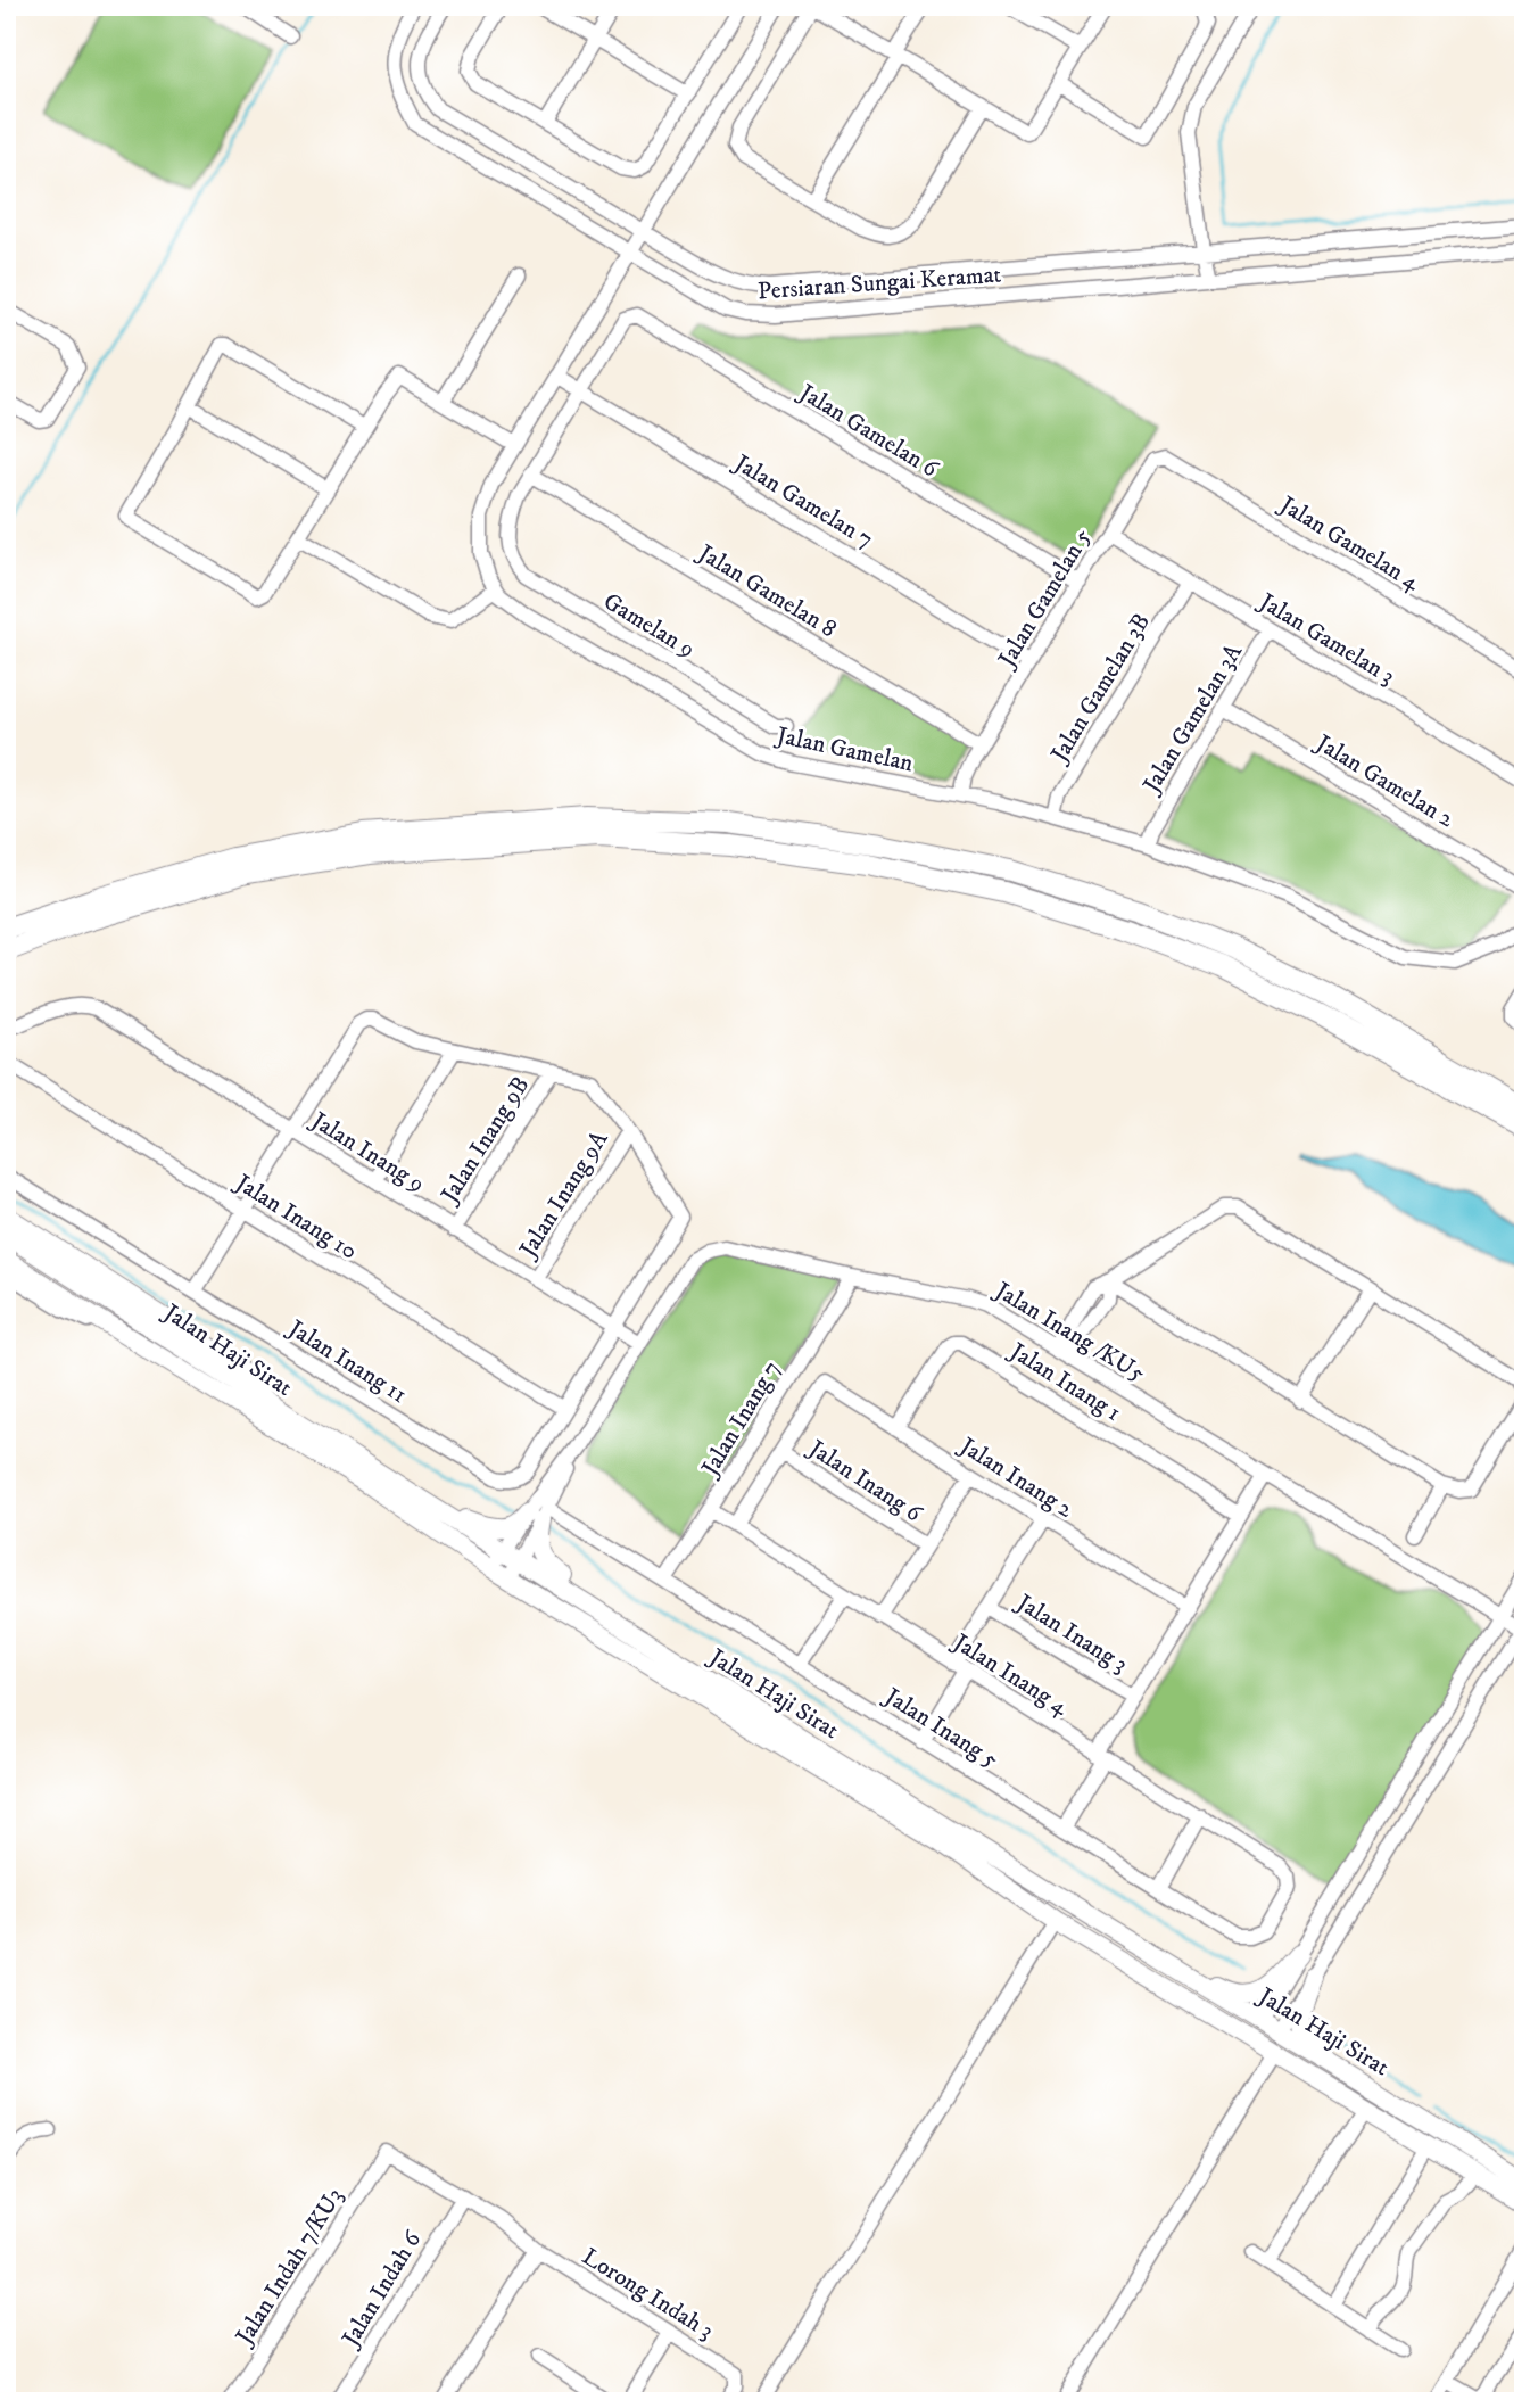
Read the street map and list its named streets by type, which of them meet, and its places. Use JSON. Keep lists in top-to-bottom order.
{
  "streets": {
    "main road": ["Jalan Haji Sirat"],
    "street": [
      "Persiaran Sungai Keramat",
      "Jalan Gamelan 6",
      "Jalan Gamelan 7",
      "Jalan Gamelan 4",
      "Jalan Gamelan 8",
      "Jalan Gamelan 5",
      "Gamelan 9",
      "Jalan Gamelan 3",
      "Jalan Gamelan 3B",
      "Jalan Gamelan 3A",
      "Jalan Gamelan",
      "Jalan Gamelan 2",
      "Jalan Inang 9B",
      "Jalan Inang 9",
      "Jalan Inang 9A",
      "Jalan Inang 10",
      "Jalan Inang /KU5",
      "Jalan Inang 11",
      "Jalan Inang 1",
      "Jalan Inang 7",
      "Jalan Inang 2",
      "Jalan Inang 6",
      "Jalan Inang 3",
      "Jalan Inang 4",
      "Jalan Inang 5",
      "Jalan Indah 7/KU3",
      "Jalan Indah 6",
      "Lorong Indah 3"
    ]
  },
  "crossings": [
    ["Persiaran Sungai Keramat", "Jalan Gamelan"],
    ["Jalan Gamelan 6", "Jalan Gamelan 7"],
    ["Jalan Gamelan 6", "Jalan Gamelan 5"],
    ["Jalan Gamelan 7", "Jalan Gamelan 5"],
    ["Jalan Gamelan 7", "Jalan Gamelan"],
    ["Jalan Gamelan 4", "Jalan Gamelan 5"],
    ["Jalan Gamelan 8", "Jalan Gamelan 5"],
    ["Jalan Gamelan 8", "Gamelan 9"],
    ["Jalan Gamelan 5", "Jalan Gamelan 3"],
    ["Jalan Gamelan 5", "Jalan Gamelan"],
    ["Jalan Gamelan 3", "Jalan Gamelan 3B"],
    ["Jalan Gamelan 3", "Jalan Gamelan 3A"],
    ["Jalan Gamelan 3B", "Jalan Gamelan"],
    ["Jalan Gamelan 3A", "Jalan Gamelan"],
    ["Jalan Gamelan 3A", "Jalan Gamelan 2"],
    ["Jalan Inang 9B", "Jalan Inang 9"],
    ["Jalan Inang 9", "Jalan Inang 9A"],
    ["Jalan Inang 9", "Jalan Inang /KU5"],
    ["Jalan Inang 9", "Jalan Inang 11"],
    ["Jalan Inang 9A", "Jalan Inang 11"],
    ["Jalan Inang 10", "Jalan Inang 11"],
    ["Jalan Inang /KU5", "Jalan Haji Sirat"],
    ["Jalan Inang /KU5", "Jalan Inang 7"],
    ["Jalan Inang /KU5", "Jalan Inang 5"],
    ["Jalan Inang 1", "Jalan Inang 2"],
    ["Jalan Inang 7", "Jalan Inang 4"],
    ["Jalan Inang 7", "Jalan Inang 5"],
    ["Jalan Inang 2", "Jalan Inang 6"],
    ["Jalan Inang 4", "Jalan Inang 5"],
    ["Jalan Indah 7/KU3", "Lorong Indah 3"],
    ["Jalan Indah 6", "Lorong Indah 3"]
  ]
}
